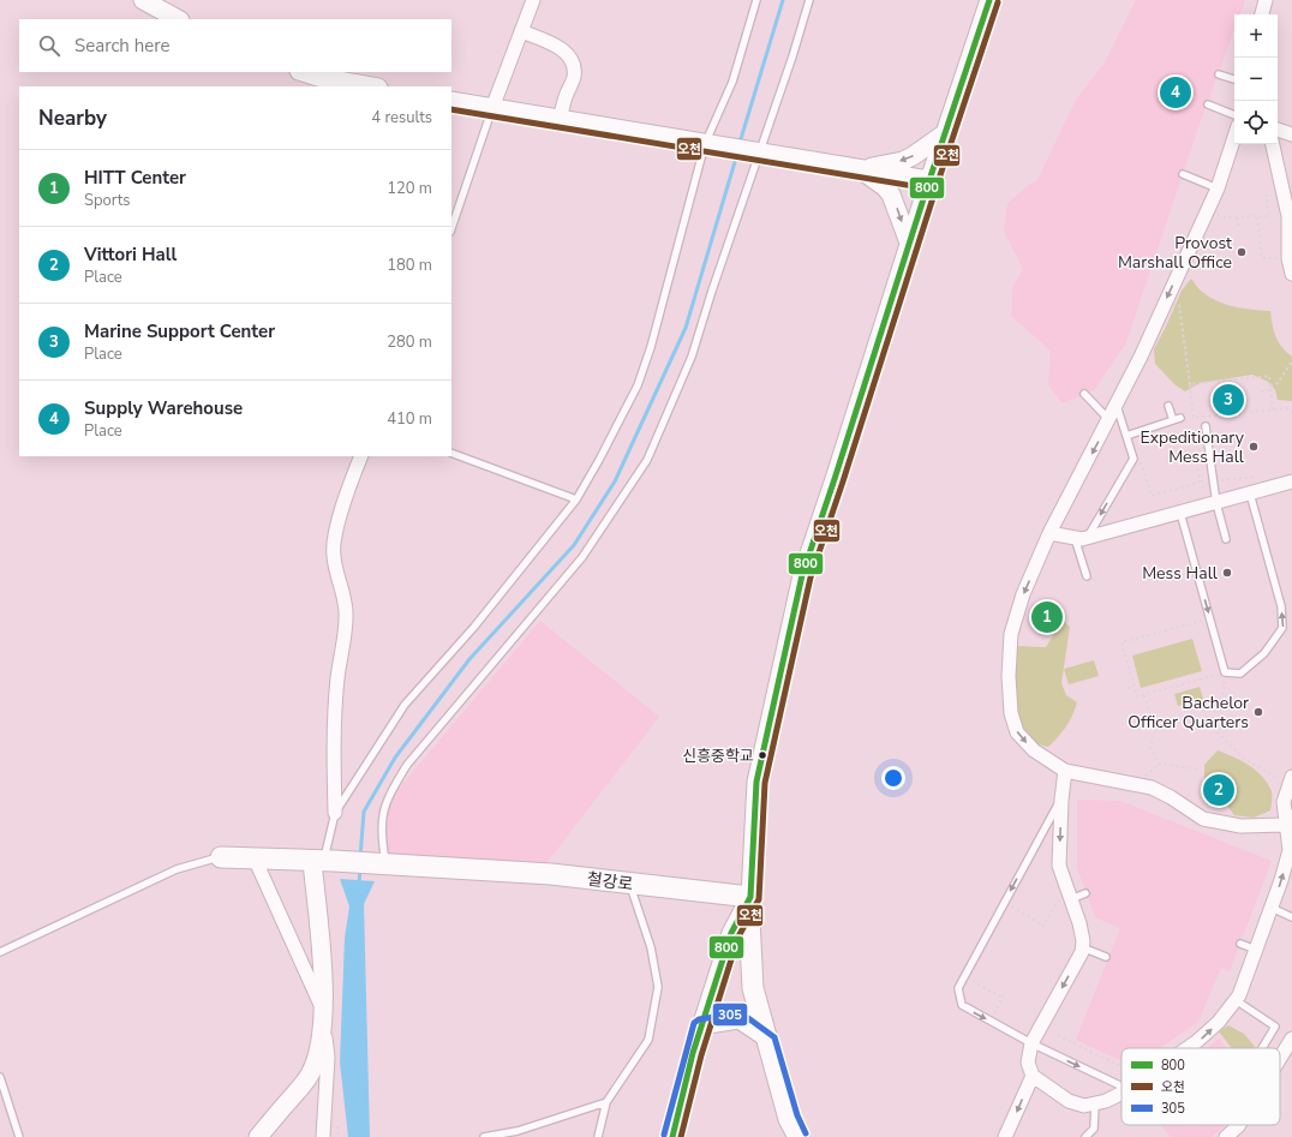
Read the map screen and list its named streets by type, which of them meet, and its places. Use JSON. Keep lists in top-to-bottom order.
{
  "streets": {
    "main road": ["철강로"]
  },
  "places": [
    "Provost Marshall Office",
    "Expeditionary Mess Hall",
    "Mess Hall",
    "Bachelor Officer Quarters",
    "신흥중학교"
  ],
  "lines": ["transit line 800", "transit line 오천", "transit line 305"],
  "legend": ["800", "오천", "305"],
  "page": {
    "map_buttons": ["+", "−"],
    "search": "Search here",
    "pins": [
      "4",
      "3",
      "1",
      "2"
    ],
    "heading": ["Nearby", "4 results"],
    "list": [
      {
        "mark": "1",
        "name": "HITT Center",
        "note": "Sports",
        "value": "120 m"
      },
      {
        "mark": "2",
        "name": "Vittori Hall",
        "note": "Place",
        "value": "180 m"
      },
      {
        "mark": "3",
        "name": "Marine Support Center",
        "note": "Place",
        "value": "280 m"
      },
      {
        "mark": "4",
        "name": "Supply Warehouse",
        "note": "Place",
        "value": "410 m"
      }
    ]
  }
}
